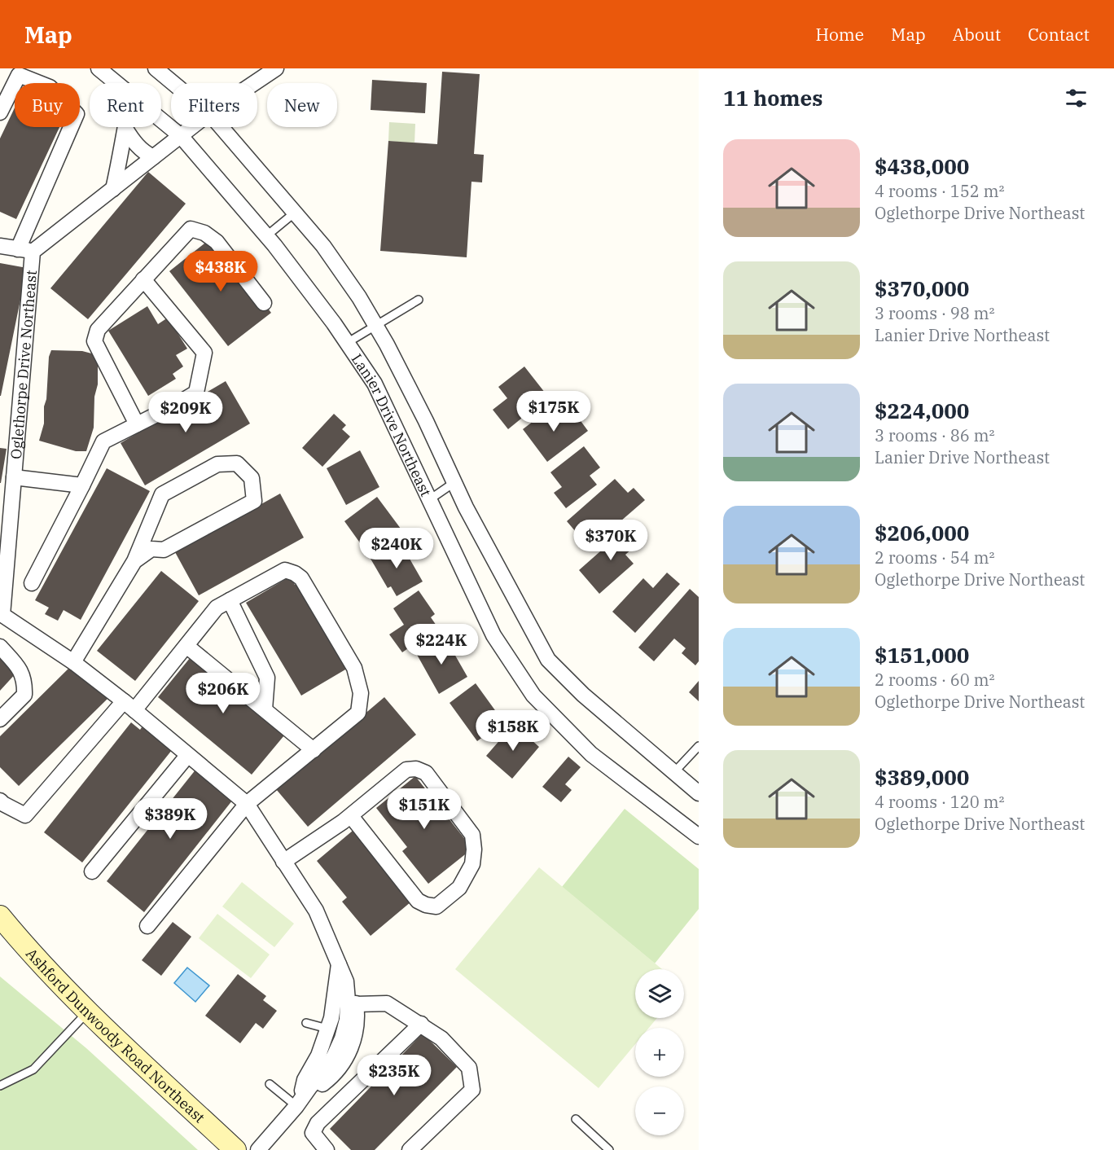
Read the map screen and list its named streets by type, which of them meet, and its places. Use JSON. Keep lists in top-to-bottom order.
{
  "streets": {
    "main road": ["Ashford Dunwoody Road Northeast"],
    "street": ["Oglethorpe Drive Northeast", "Lanier Drive Northeast"]
  },
  "crossings": [
    ["Oglethorpe Drive Northeast", "Lanier Drive Northeast"]
  ],
  "page": {
    "header": "Map",
    "nav": [
      "Home",
      "Map",
      "About",
      "Contact"
    ],
    "heading": "11 homes",
    "chip": [
      "Buy",
      "Rent",
      "Filters",
      "New"
    ],
    "list": [
      {
        "name": "$438,000",
        "note": "4 rooms · 152 m² · Oglethorpe Drive Northeast"
      },
      {
        "name": "$370,000",
        "note": "3 rooms · 98 m² · Lanier Drive Northeast"
      },
      {
        "name": "$224,000",
        "note": "3 rooms · 86 m² · Lanier Drive Northeast"
      },
      {
        "name": "$206,000",
        "note": "2 rooms · 54 m² · Oglethorpe Drive Northeast"
      },
      {
        "name": "$151,000",
        "note": "2 rooms · 60 m² · Oglethorpe Drive Northeast"
      },
      {
        "name": "$389,000",
        "note": "4 rooms · 120 m² · Oglethorpe Drive Northeast"
      }
    ],
    "price": [
      "$438K",
      "$175K",
      "$209K",
      "$370K",
      "$240K",
      "$224K",
      "$206K",
      "$158K",
      "$151K",
      "$389K",
      "$235K"
    ],
    "map_buttons": ["+", "−"]
  }
}
